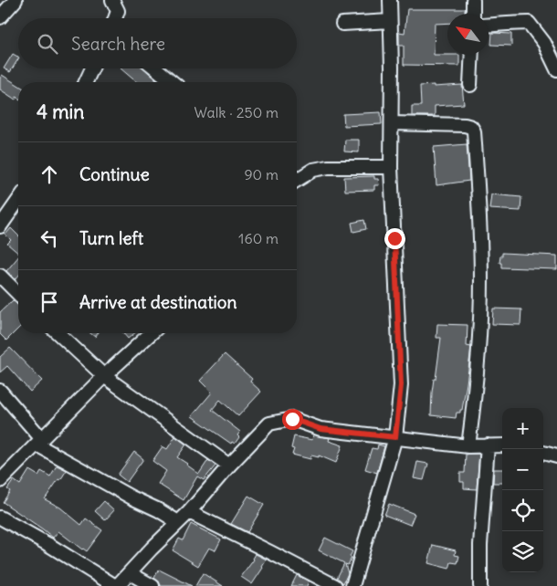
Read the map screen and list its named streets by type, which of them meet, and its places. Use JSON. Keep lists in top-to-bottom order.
{
  "north": "top left",
  "page": {
    "search": "Search here",
    "heading": ["4 min", "Walk · 250 m"],
    "list": [
      ["Continue", "90 m"],
      ["Turn left", "160 m"],
      "Arrive at destination"
    ],
    "map_buttons": ["+", "−"]
  }
}
